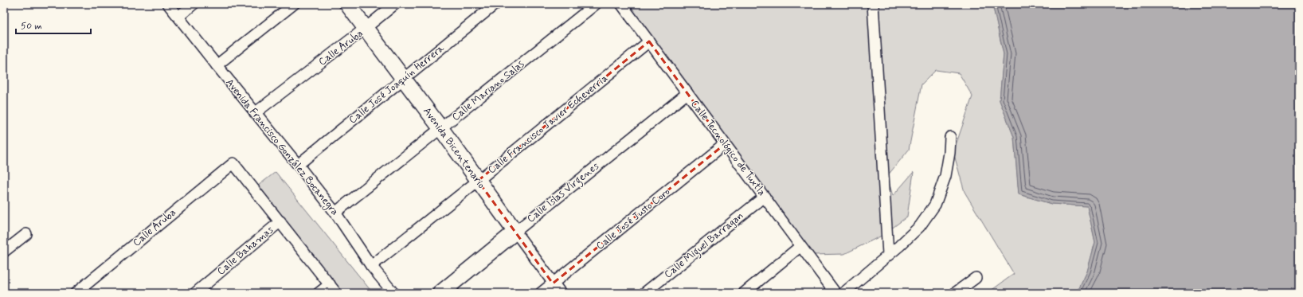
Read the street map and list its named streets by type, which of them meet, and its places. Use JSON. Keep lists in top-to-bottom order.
{
  "streets": {
    "street": [
      "Calle Aruba",
      "Calle José Joaquín Herrera",
      "Calle Mariano Salas",
      "Calle Francisco Javier Echeverria",
      "Avenida Francisco González Bocanegra",
      "Avenida Bicentenario",
      "Calle Tecnológico de Tuxtla",
      "Calle Islas Vírgenes",
      "Calle José Justo Coro",
      "Calle Miguel Barragan",
      "Calle Bahamas"
    ]
  },
  "crossings": [
    ["Calle Aruba", "Avenida Francisco González Bocanegra"],
    ["Calle Aruba", "Avenida Bicentenario"],
    ["Calle Aruba", "Calle Bahamas"],
    ["Calle José Joaquín Herrera", "Avenida Francisco González Bocanegra"],
    ["Calle José Joaquín Herrera", "Avenida Bicentenario"],
    ["Calle Mariano Salas", "Avenida Francisco González Bocanegra"],
    ["Calle Mariano Salas", "Avenida Bicentenario"],
    ["Calle Francisco Javier Echeverria", "Avenida Francisco González Bocanegra"],
    ["Calle Francisco Javier Echeverria", "Avenida Bicentenario"],
    ["Calle Francisco Javier Echeverria", "Calle Tecnológico de Tuxtla"],
    ["Avenida Bicentenario", "Calle Islas Vírgenes"],
    ["Avenida Bicentenario", "Calle José Justo Coro"],
    ["Calle Tecnológico de Tuxtla", "Calle Islas Vírgenes"],
    ["Calle Tecnológico de Tuxtla", "Calle José Justo Coro"],
    ["Calle Tecnológico de Tuxtla", "Calle Miguel Barragan"]
  ],
  "scale_bar": "50 m"
}
